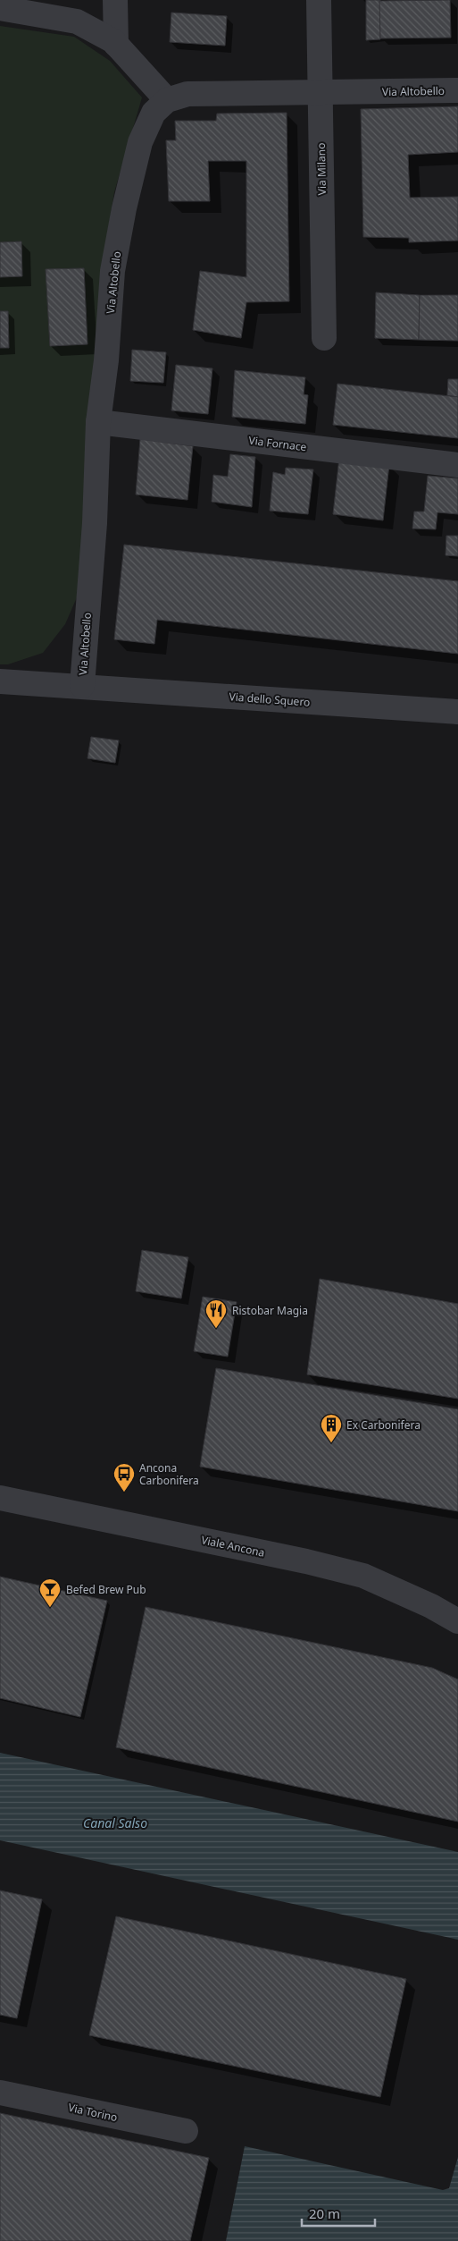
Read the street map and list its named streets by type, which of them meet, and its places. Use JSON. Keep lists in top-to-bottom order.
{
  "streets": {
    "street": [
      "Via Altobello",
      "Via Milano",
      "Via Fornace",
      "Via dello Squero",
      "Viale Ancona",
      "Via Torino"
    ]
  },
  "crossings": [
    ["Via Altobello", "Via Milano"],
    ["Via Altobello", "Via Fornace"],
    ["Via Altobello", "Via dello Squero"]
  ],
  "water": ["Canal Salso"],
  "places": {
    "restaurant": ["Ristobar Magia"],
    "building": ["Ex Carbonifera"],
    "bus stop": ["Ancona Carbonifera"],
    "bar": ["Befed Brew Pub"]
  },
  "scale_bar": "20 m"
}
